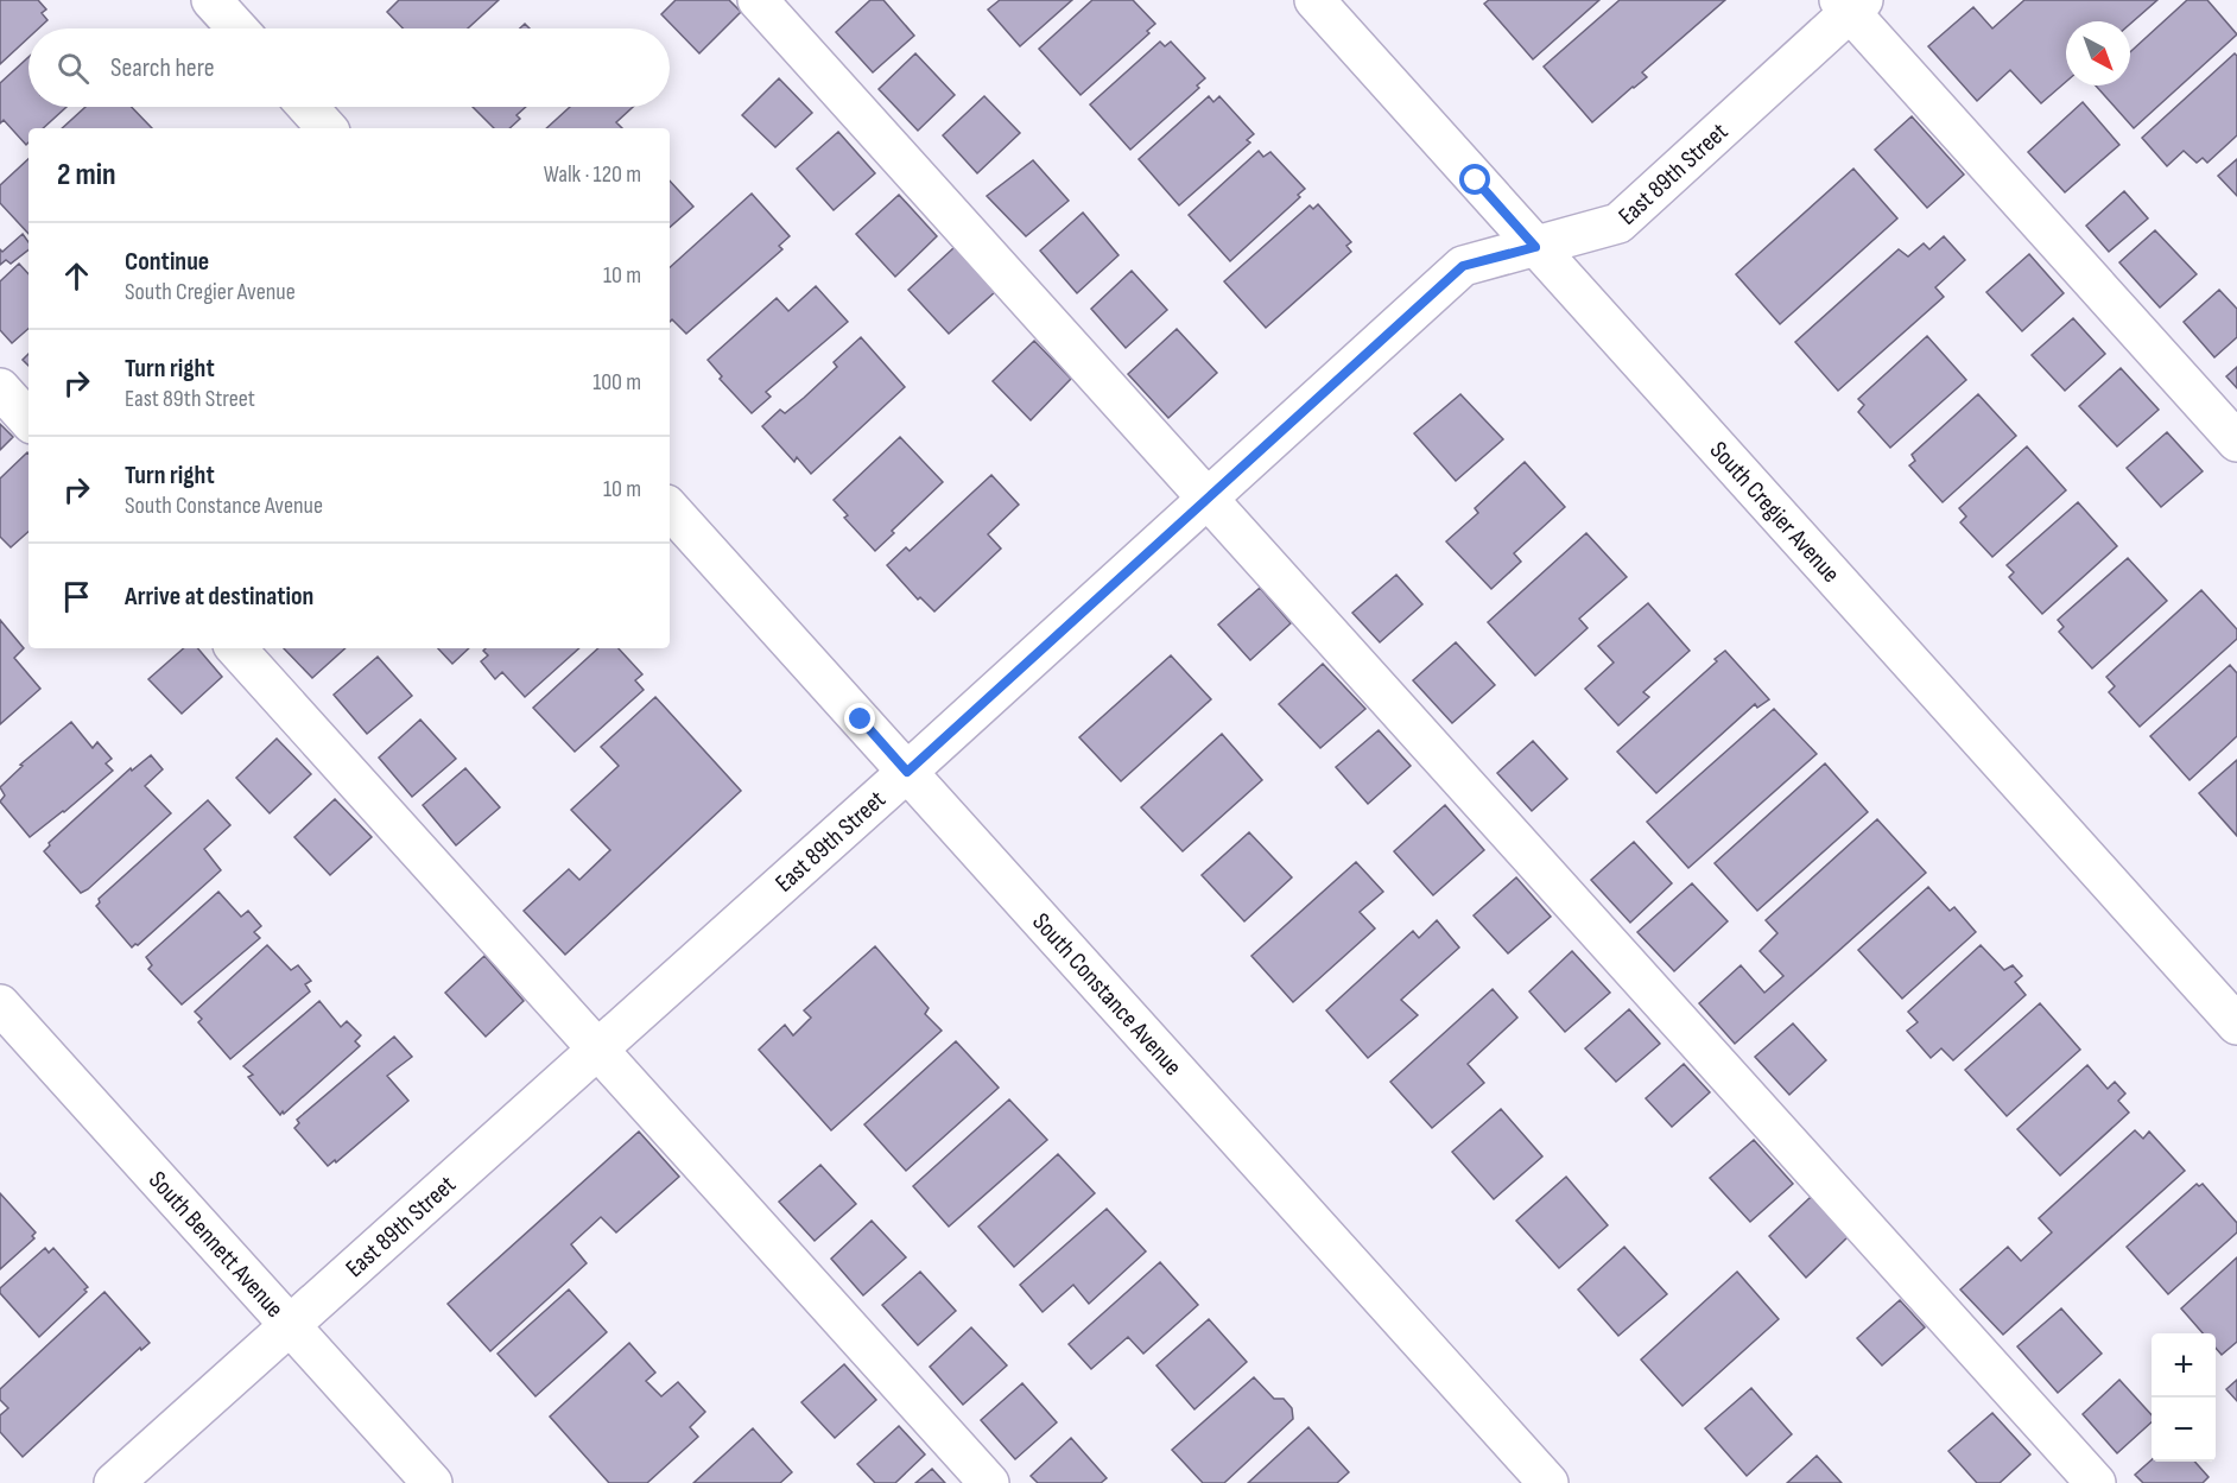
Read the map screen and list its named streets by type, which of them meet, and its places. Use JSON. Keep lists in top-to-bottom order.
{
  "streets": {
    "street": [
      "East 89th Street",
      "South Cregier Avenue",
      "South Constance Avenue",
      "South Bennett Avenue"
    ]
  },
  "crossings": [
    ["East 89th Street", "South Cregier Avenue"],
    ["East 89th Street", "South Constance Avenue"],
    ["East 89th Street", "South Bennett Avenue"]
  ],
  "north": "bottom right",
  "page": {
    "search": "Search here",
    "heading": ["2 min", "Walk · 120 m"],
    "list": [
      ["Continue", "South Cregier Avenue", "10 m"],
      ["Turn right", "East 89th Street", "100 m"],
      ["Turn right", "South Constance Avenue", "10 m"],
      "Arrive at destination"
    ],
    "map_buttons": ["+", "−"]
  }
}
